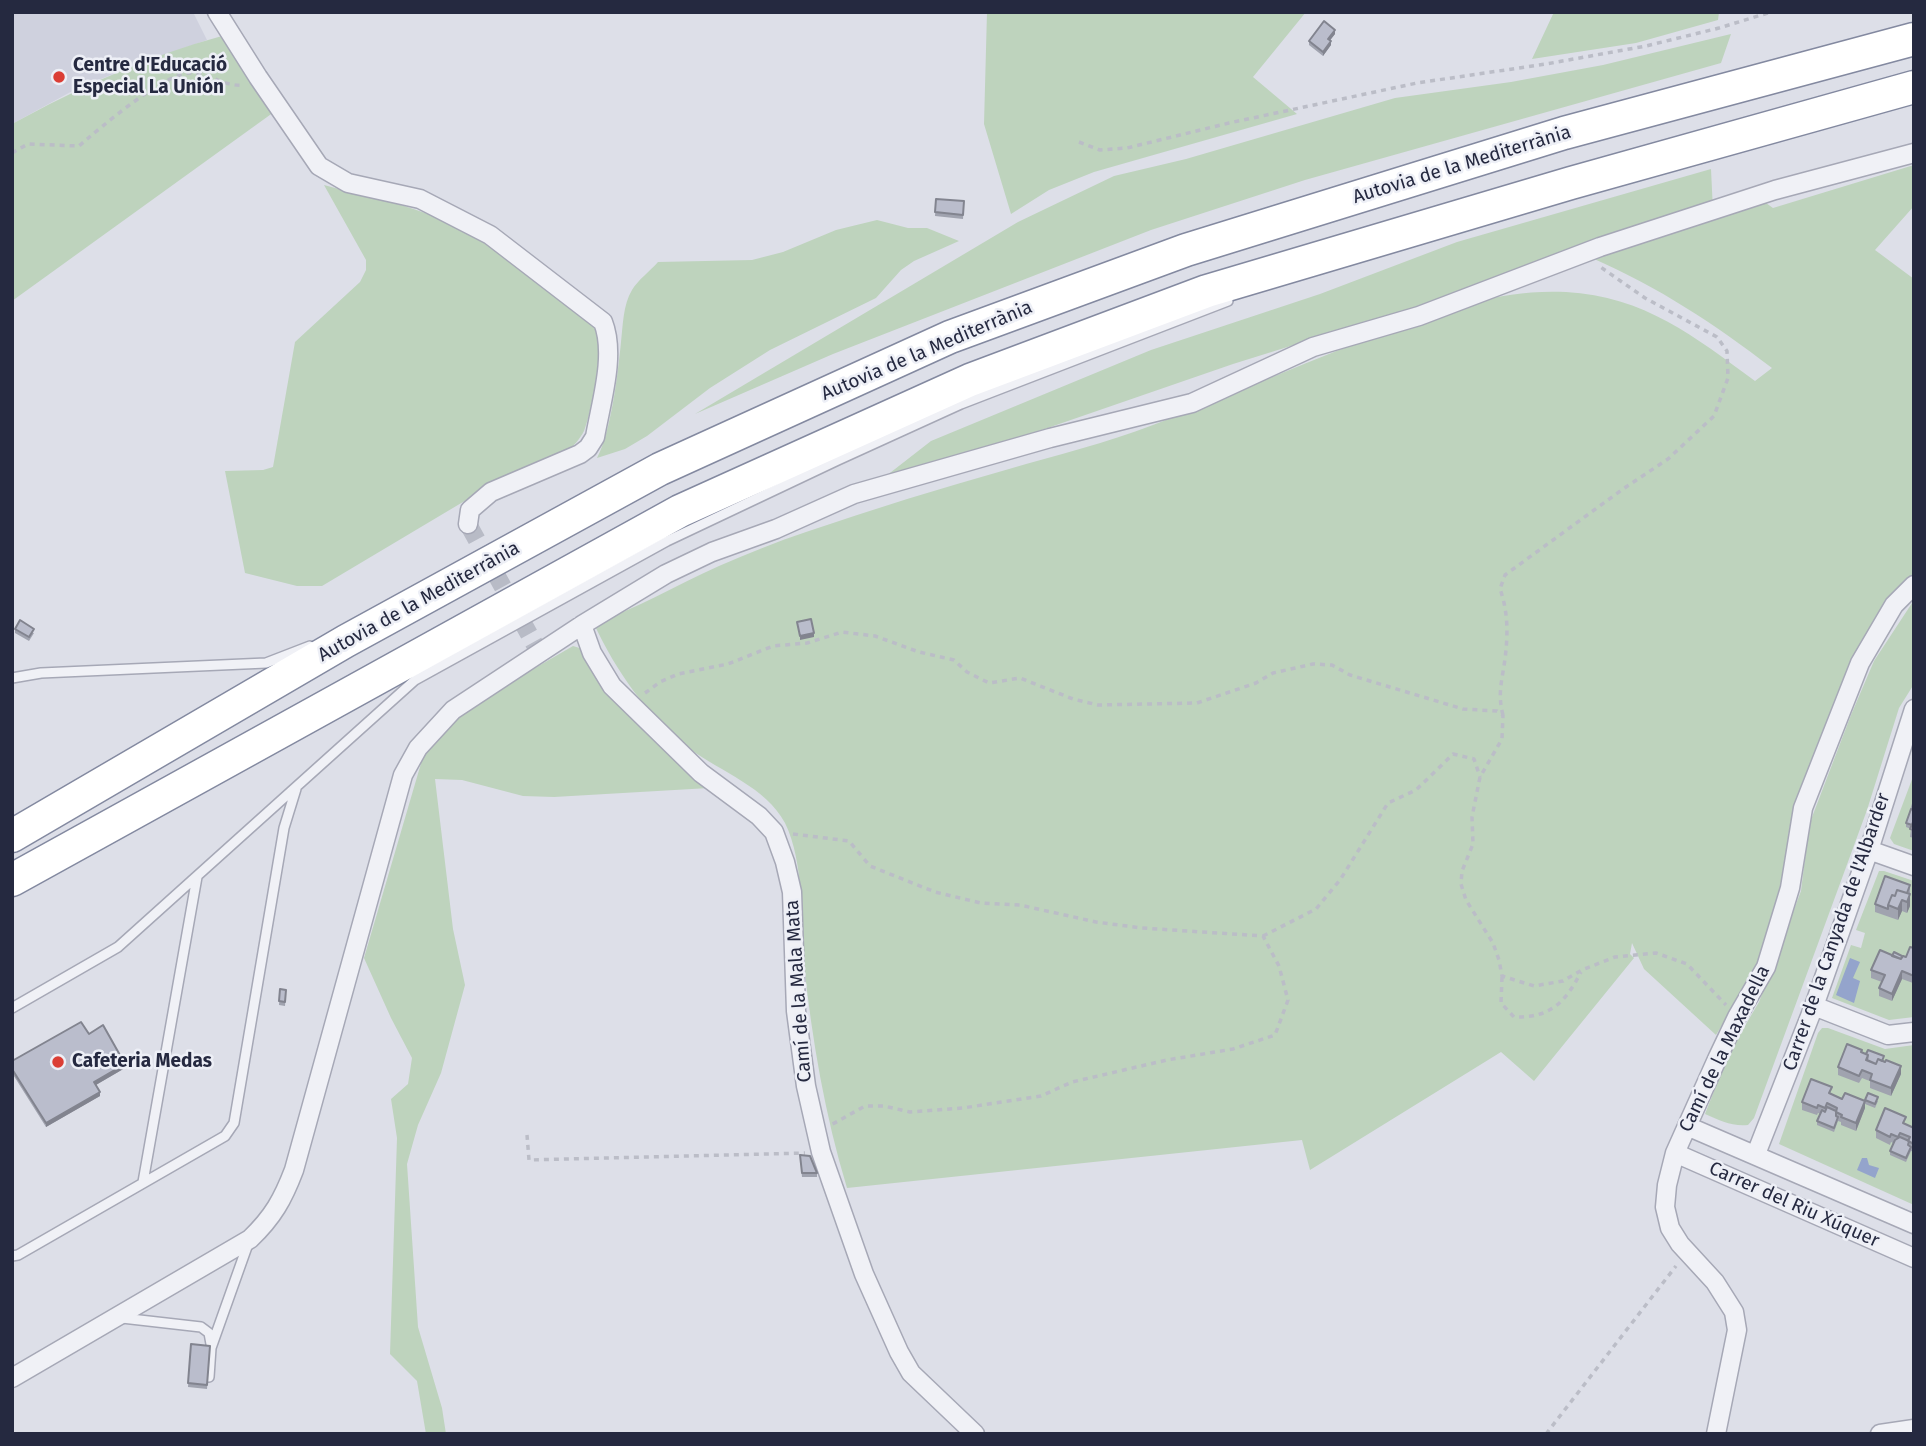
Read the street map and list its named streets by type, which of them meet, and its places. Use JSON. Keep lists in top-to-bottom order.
{
  "streets": {
    "highway": ["Autovia de la Mediterrània"],
    "street": [
      "Carrer de la Canyada de l'Albarder",
      "Camí de la Mala Mata",
      "Camí de la Maxadella",
      "Carrer del Riu Xúquer"
    ]
  },
  "crossings": [
    ["Carrer de la Canyada de l'Albarder", "Carrer del Riu Xúquer"],
    ["Camí de la Maxadella", "Carrer del Riu Xúquer"]
  ],
  "places": ["Centre d'Educació Especial La Unión", "Cafeteria Medas"]
}
